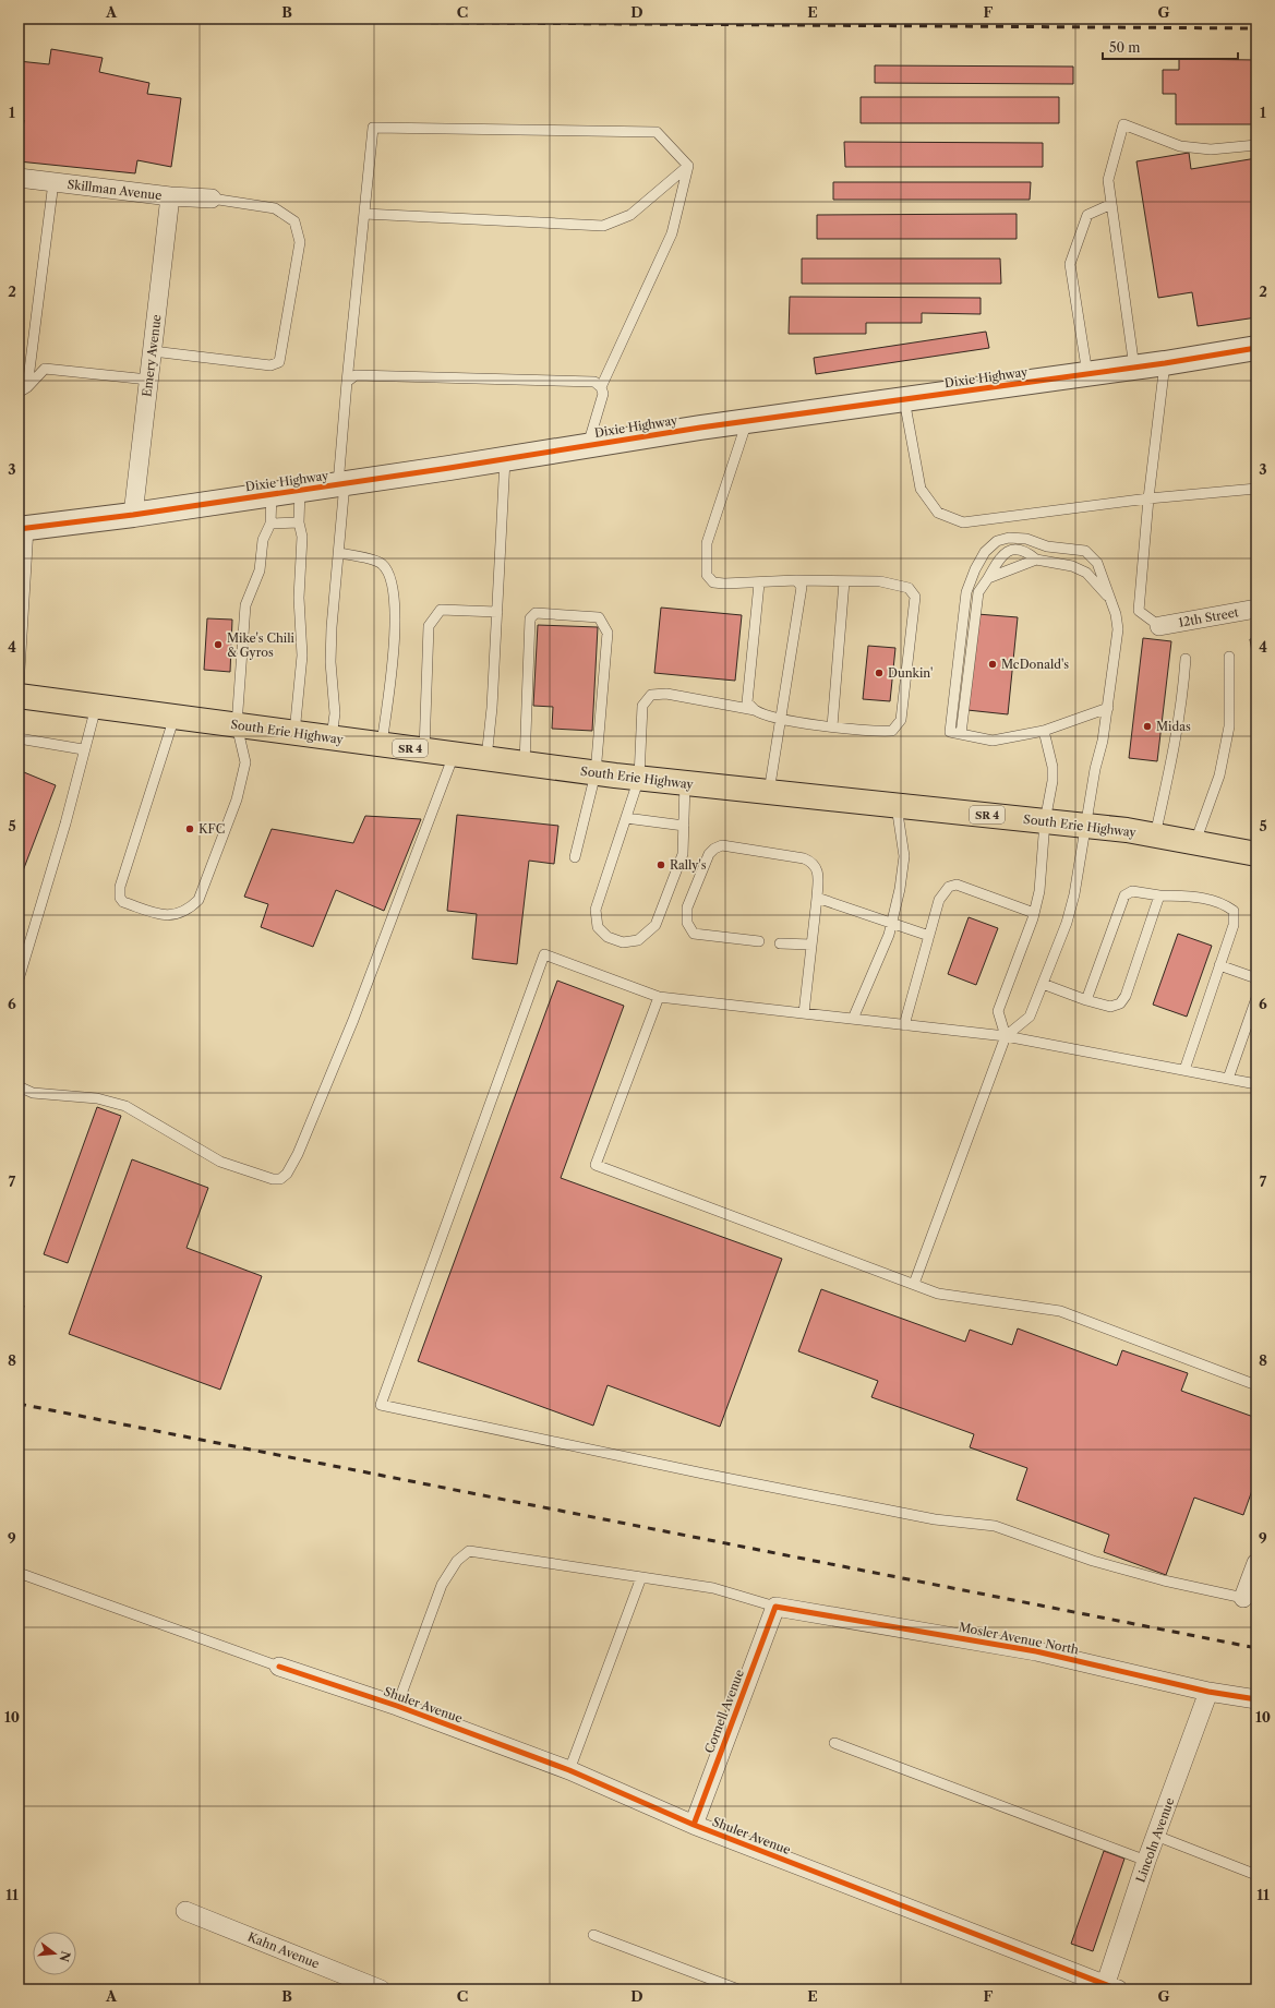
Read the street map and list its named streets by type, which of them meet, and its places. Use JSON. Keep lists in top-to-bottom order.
{
  "streets": {
    "main road": ["South Erie Highway", "SR 4"],
    "street": [
      "Skillman Avenue",
      "Emery Avenue",
      "Dixie Highway",
      "12th Street",
      "Mosler Avenue North",
      "Shuler Avenue",
      "Cornell Avenue",
      "Lincoln Avenue",
      "Kahn Avenue"
    ]
  },
  "crossings": [
    ["Skillman Avenue", "Emery Avenue"],
    ["Emery Avenue", "Dixie Highway"],
    ["Mosler Avenue North", "Cornell Avenue"],
    ["Mosler Avenue North", "Lincoln Avenue"],
    ["Shuler Avenue", "Cornell Avenue"],
    ["Shuler Avenue", "Lincoln Avenue"]
  ],
  "places": [
    "Mike's Chili & Gyros",
    "McDonald's",
    "Dunkin'",
    "Midas",
    "KFC",
    "Rally's"
  ],
  "scale_bar": "50 m",
  "north": "right",
  "grid": {
    "columns": [
      "A",
      "B",
      "C",
      "D",
      "E",
      "F",
      "G"
    ],
    "rows": [
      "1",
      "2",
      "3",
      "4",
      "5",
      "6",
      "7",
      "8",
      "9",
      "10",
      "11"
    ]
  }
}
